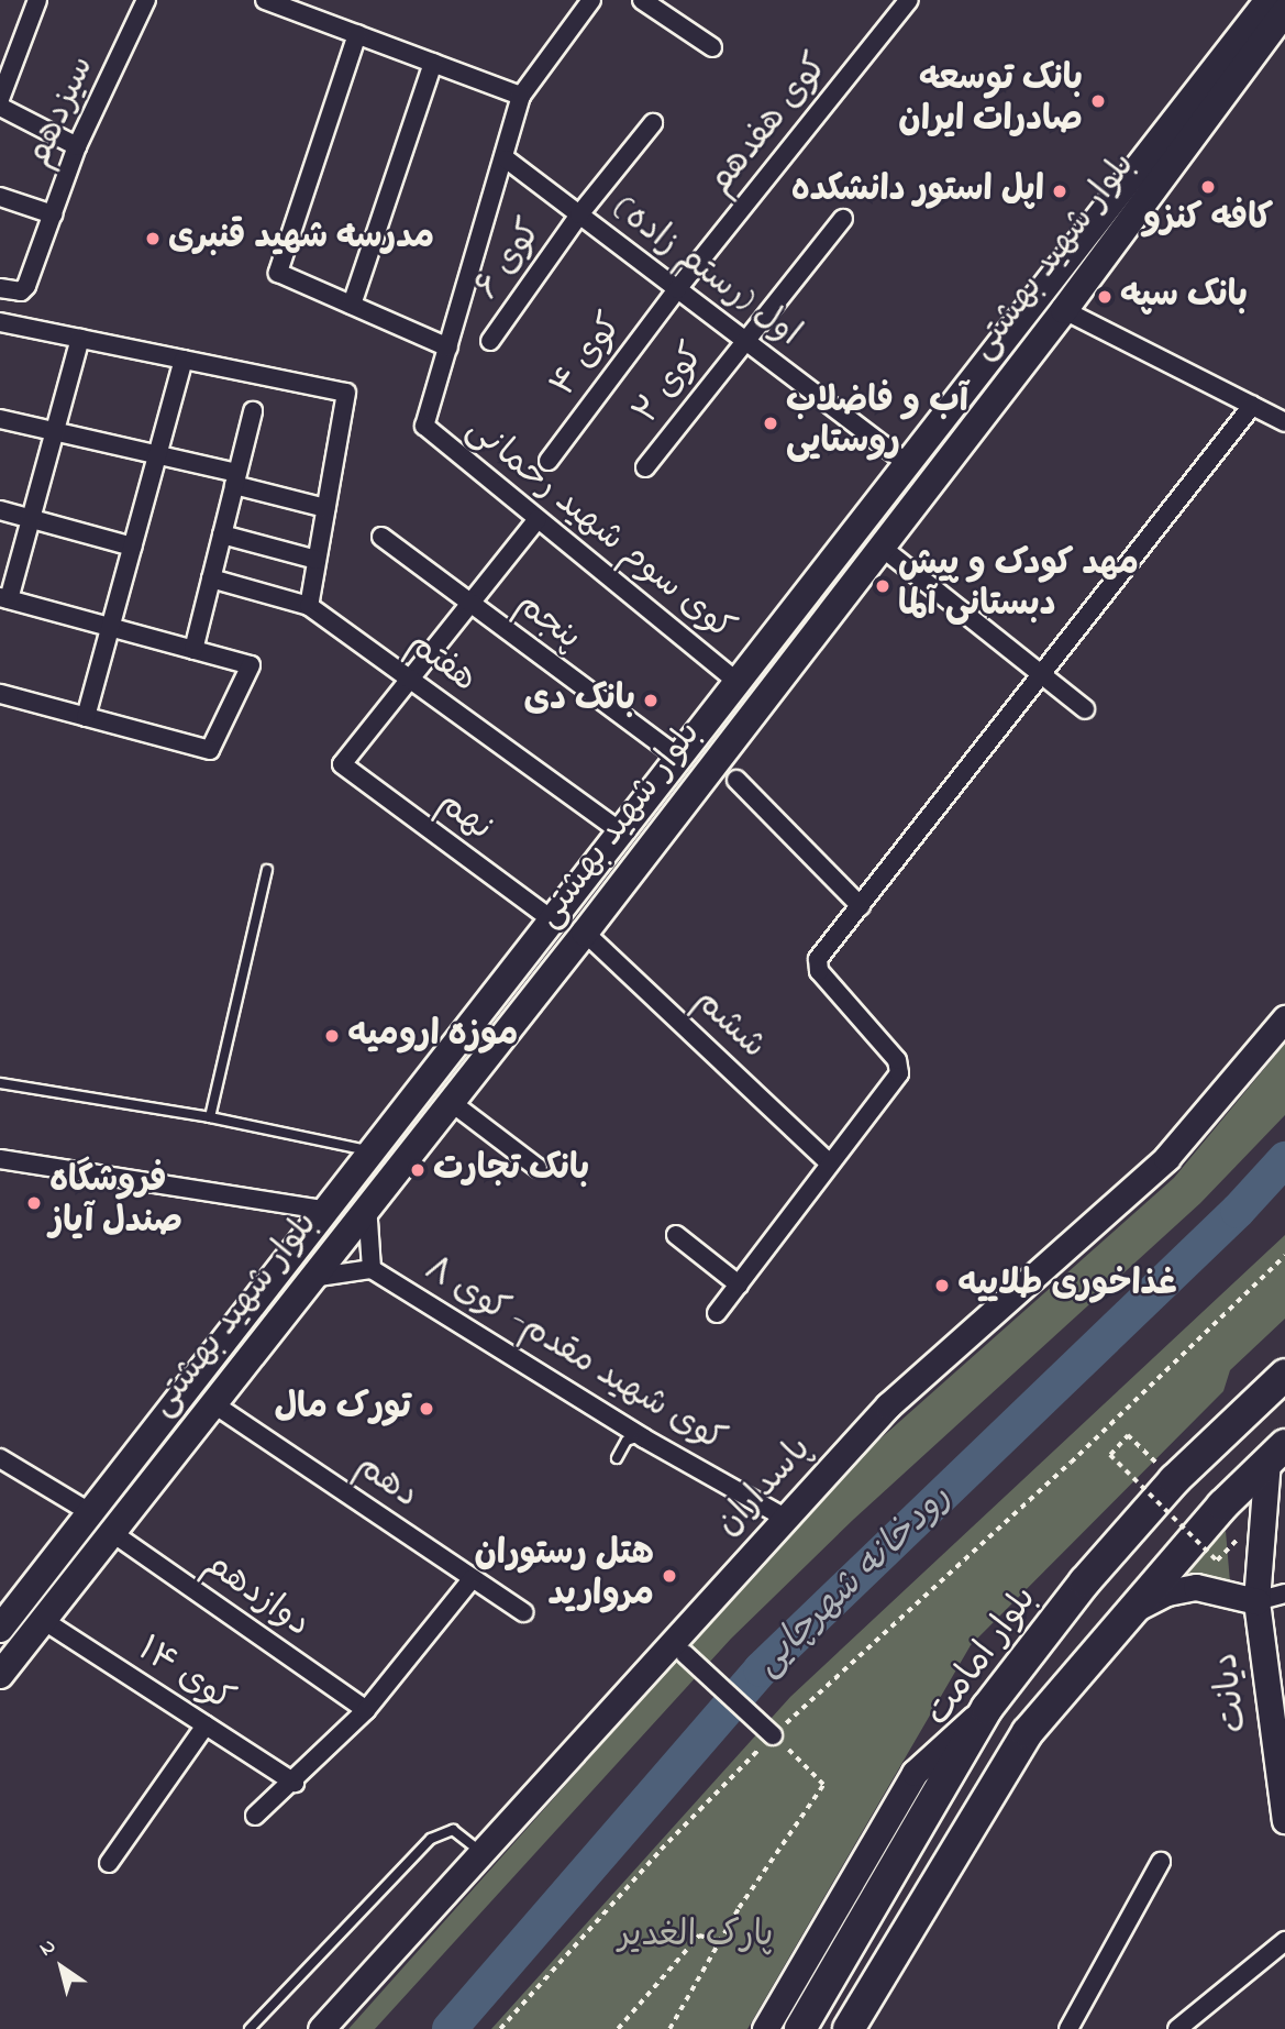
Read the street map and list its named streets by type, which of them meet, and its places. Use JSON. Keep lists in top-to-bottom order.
{
  "streets": {
    "highway": ["بلوار امامت"],
    "main road": ["بلوار شهید بهشتی", "پاسداران", "دیانت"],
    "street": [
      "سیزدهم",
      "کوی هفدهم",
      "کوی ۶",
      "اول (رستم زاده)",
      "کوی ۴",
      "کوی ۲",
      "کوی سوم شهید رحمانی",
      "پنجم",
      "هفتم",
      "نهم",
      "ششم",
      "کوی شهید مقدم- کوی ۸",
      "دهم",
      "دوازدهم",
      "کوی ۱۴"
    ]
  },
  "crossings": [
    ["کوی هفدهم", "اول (رستم زاده)"],
    ["کوی هفدهم", "کوی ۴"],
    ["بلوار شهید بهشتی", "اول (رستم زاده)"],
    ["بلوار شهید بهشتی", "کوی سوم شهید رحمانی"],
    ["بلوار شهید بهشتی", "پنجم"],
    ["بلوار شهید بهشتی", "هفتم"],
    ["بلوار شهید بهشتی", "نهم"],
    ["بلوار شهید بهشتی", "ششم"],
    ["بلوار شهید بهشتی", "دهم"],
    ["بلوار شهید بهشتی", "دوازدهم"],
    ["بلوار شهید بهشتی", "کوی ۱۴"],
    ["کوی ۶", "اول (رستم زاده)"],
    ["اول (رستم زاده)", "کوی ۴"],
    ["اول (رستم زاده)", "کوی ۲"],
    ["هفتم", "نهم"],
    ["کوی شهید مقدم- کوی ۸", "پاسداران"]
  ],
  "water": ["رودخانه شهرچایی"],
  "parks": ["پارک الغدیر"],
  "places": [
    "بانک توسعه صادرات ایران",
    "کافه کنزو",
    "اپل استور دانشکده",
    "مدرسه شهید قنبری",
    "بانک سپه",
    "آب و فاضلاب روستایی",
    "مهد کودک و پیش دبستانی آلما",
    "بانک دی",
    "موزه ارومیه",
    "بانک تجارت",
    "فروشگاه صندل آیاز",
    "غذاخوری طلاییه",
    "تورک مال",
    "هتل رستوران مروارید"
  ],
  "north": "top left"
}
